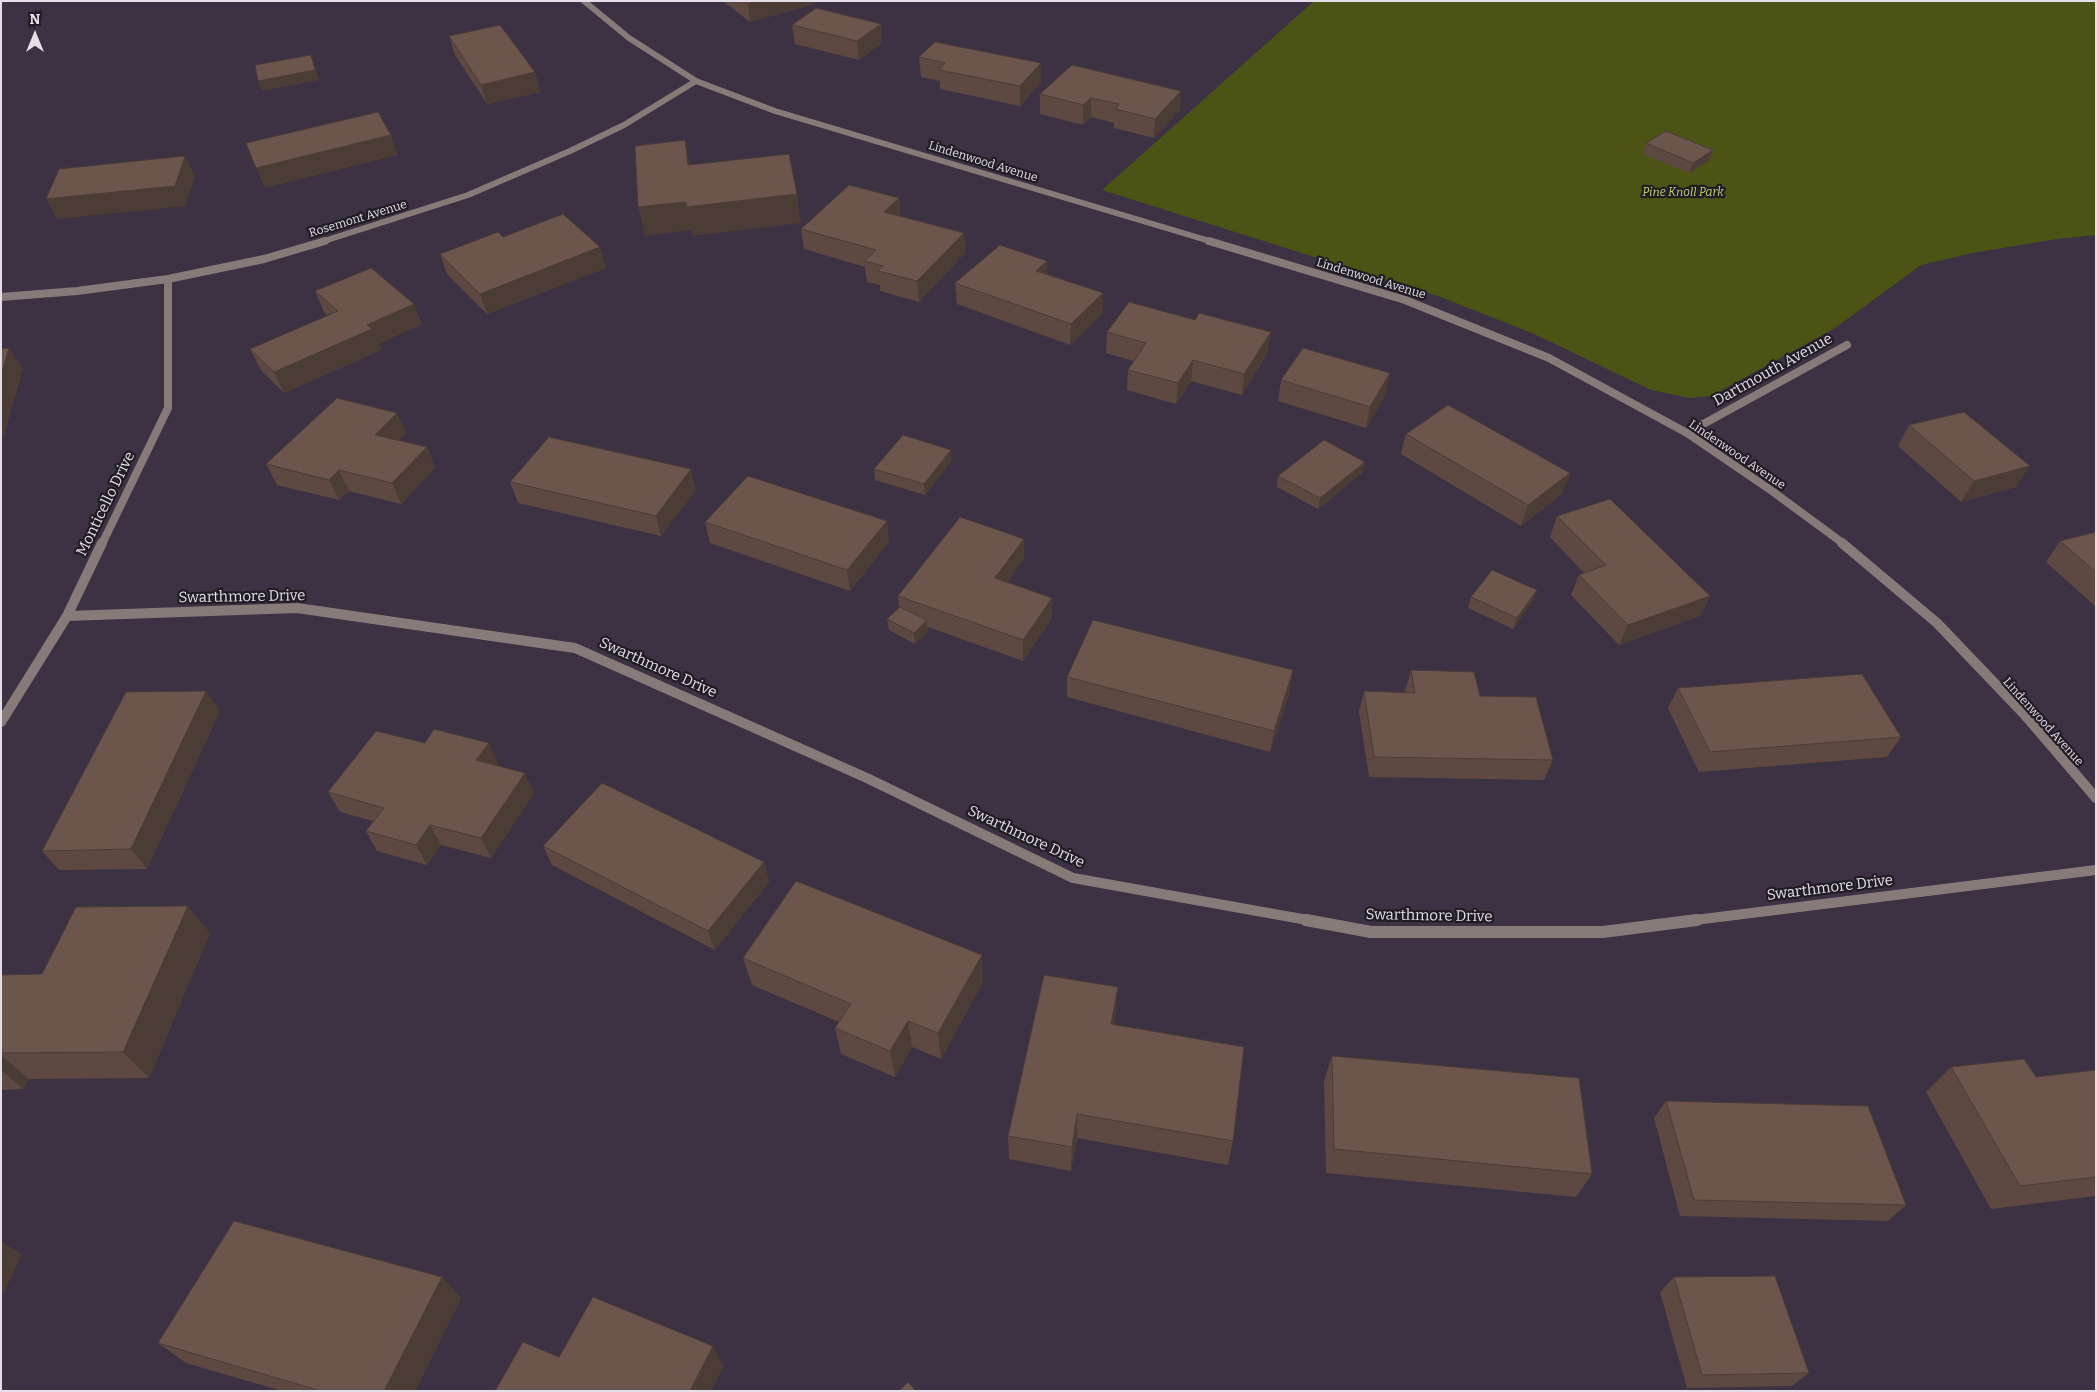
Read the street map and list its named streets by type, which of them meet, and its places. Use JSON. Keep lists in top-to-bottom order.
{
  "streets": {
    "street": [
      "Lindenwood Avenue",
      "Rosemont Avenue",
      "Dartmouth Avenue",
      "Monticello Drive",
      "Swarthmore Drive"
    ]
  },
  "crossings": [
    ["Lindenwood Avenue", "Rosemont Avenue"],
    ["Lindenwood Avenue", "Dartmouth Avenue"],
    ["Rosemont Avenue", "Monticello Drive"],
    ["Monticello Drive", "Swarthmore Drive"]
  ],
  "parks": ["Pine Knoll Park"],
  "north": "top"
}
